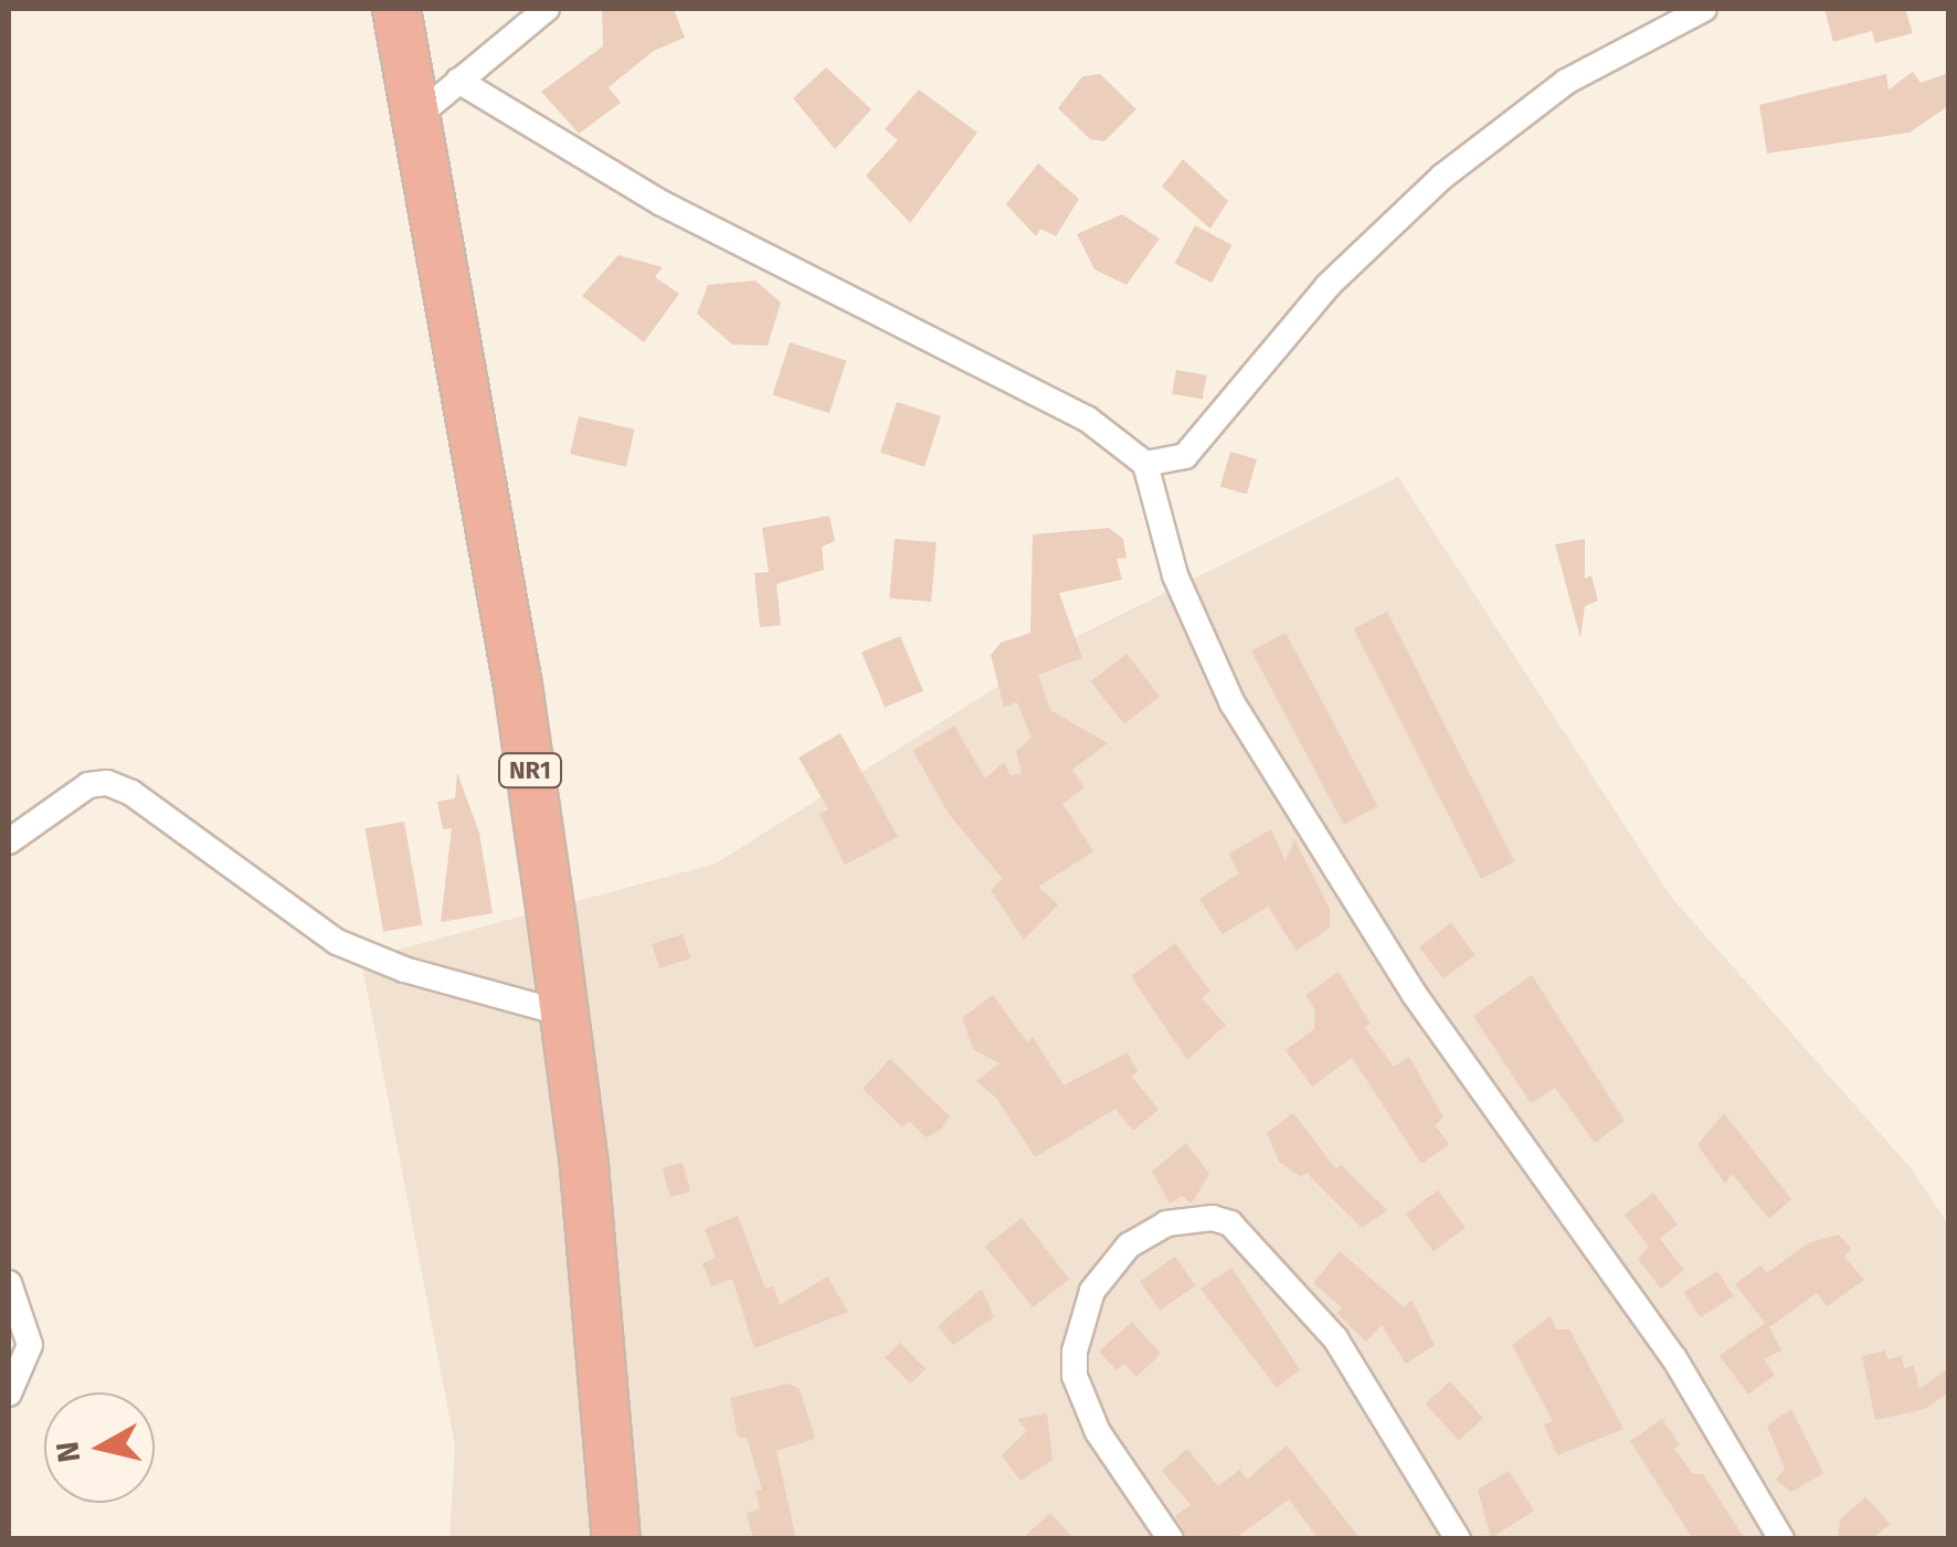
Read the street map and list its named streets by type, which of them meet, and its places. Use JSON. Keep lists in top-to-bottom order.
{
  "streets": {
    "highway": ["NR1"]
  },
  "north": "left"
}
